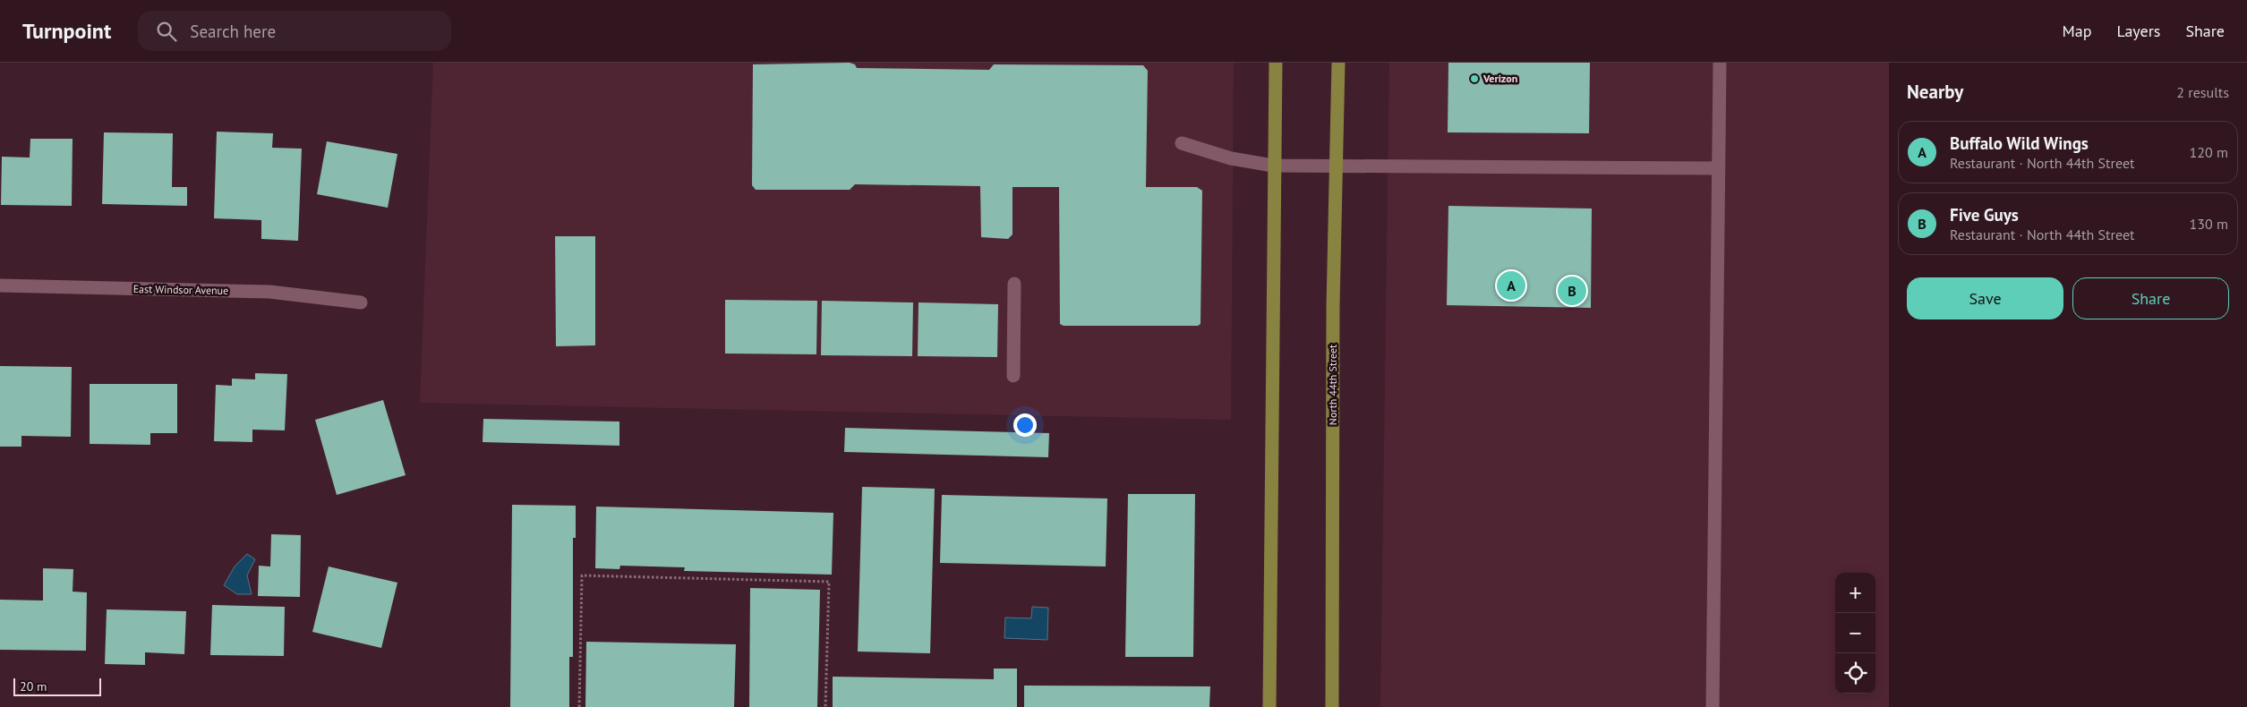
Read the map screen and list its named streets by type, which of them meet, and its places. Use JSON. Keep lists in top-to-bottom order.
{
  "streets": {
    "main road": ["North 44th Street"],
    "street": ["East Windsor Avenue"]
  },
  "places": ["Verizon"],
  "scale_bar": "20 m",
  "page": {
    "header": "Turnpoint",
    "search": "Search here",
    "nav": ["Map", "Layers", "Share"],
    "heading": ["Nearby", "2 results"],
    "list": [
      {
        "mark": "A",
        "name": "Buffalo Wild Wings",
        "note": "Restaurant · North 44th Street",
        "value": "120 m"
      },
      {
        "mark": "B",
        "name": "Five Guys",
        "note": "Restaurant · North 44th Street",
        "value": "130 m"
      }
    ],
    "buttons": ["Save", "Share"],
    "pins": ["A", "B"],
    "map_buttons": ["+", "−"],
    "scale": "20 m"
  }
}
